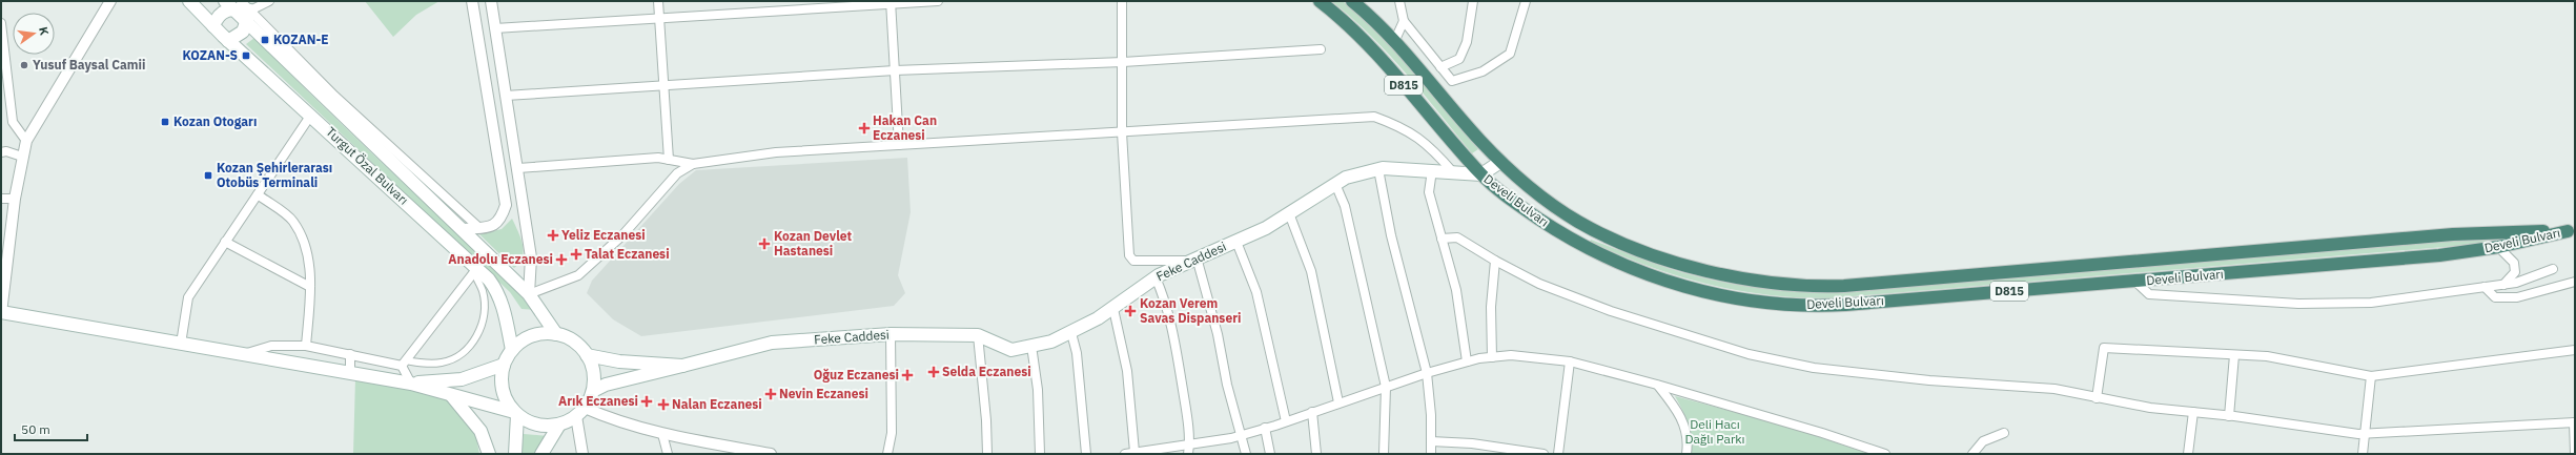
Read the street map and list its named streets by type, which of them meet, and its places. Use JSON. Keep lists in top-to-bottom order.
{
  "streets": {
    "highway": ["D815", "Develi Bulvarı"],
    "main road": ["Turgut Özal Bulvarı", "Feke Caddesi"]
  },
  "crossings": [
    ["Turgut Özal Bulvarı", "Feke Caddesi"],
    ["Develi Bulvarı", "Feke Caddesi"]
  ],
  "parks": ["Deli Hacı Dağlı Parkı"],
  "places": {
    "transit": [
      "KOZAN-E",
      "KOZAN-S",
      "Kozan Otogarı",
      "Kozan Şehirlerarası Otobüs Terminali"
    ],
    "other": ["Yusuf Baysal Camii"],
    "health": [
      "Hakan Can Eczanesi",
      "Yeliz Eczanesi",
      "Kozan Devlet Hastanesi",
      "Talat Eczanesi",
      "Anadolu Eczanesi",
      "Kozan Verem Savas Dispanseri",
      "Selda Eczanesi",
      "Oğuz Eczanesi",
      "Nevin Eczanesi",
      "Arık Eczanesi",
      "Nalan Eczanesi"
    ]
  },
  "scale_bar": "50 m",
  "north": "right"
}
